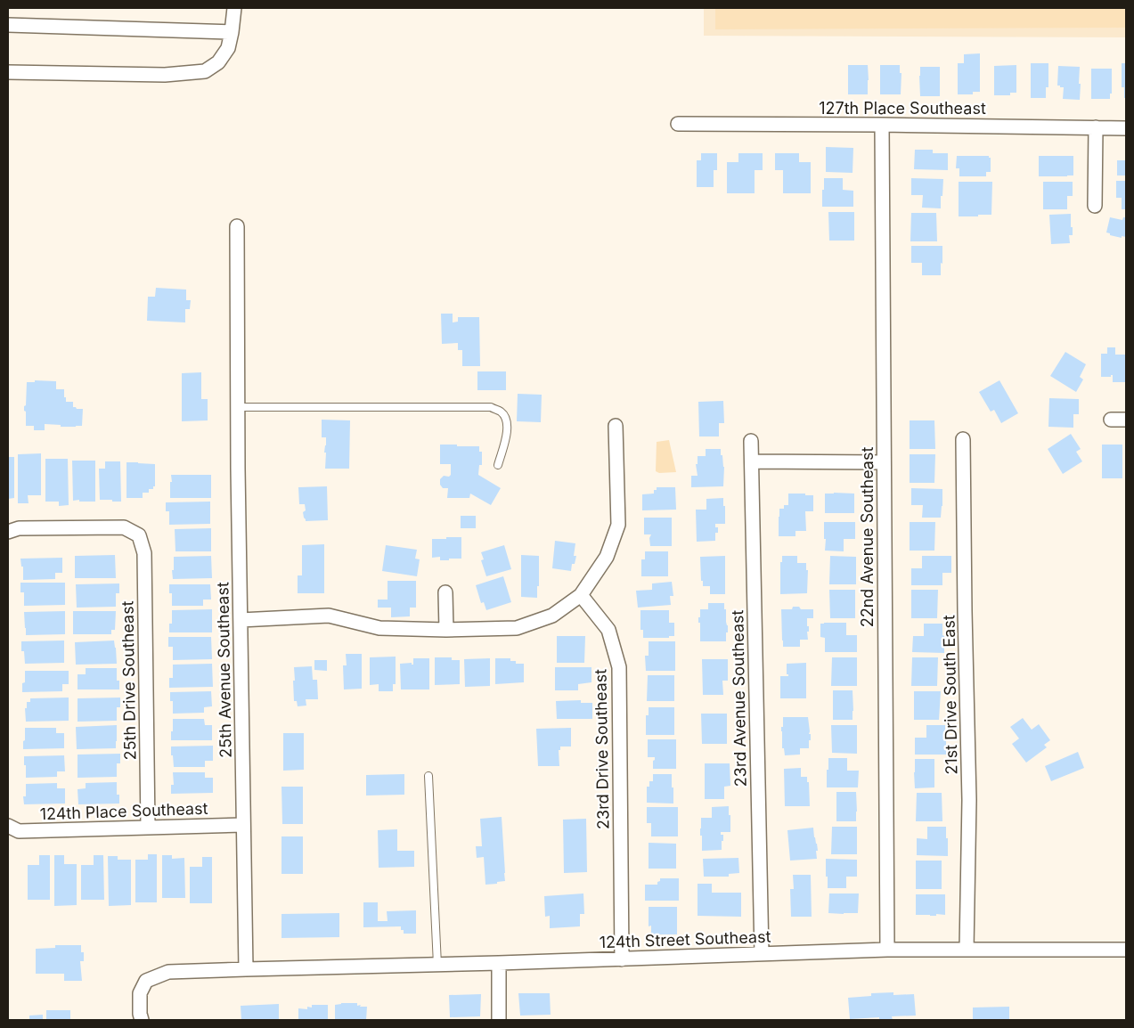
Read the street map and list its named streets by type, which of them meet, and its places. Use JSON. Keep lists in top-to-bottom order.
{
  "streets": {
    "street": [
      "127th Place Southeast",
      "22nd Avenue Southeast",
      "25th Avenue Southeast",
      "25th Drive Southeast",
      "21st Drive South East",
      "23rd Avenue Southeast",
      "23rd Drive Southeast",
      "124th Place Southeast",
      "124th Street Southeast"
    ]
  },
  "crossings": [
    ["127th Place Southeast", "22nd Avenue Southeast"],
    ["22nd Avenue Southeast", "124th Street Southeast"],
    ["25th Avenue Southeast", "124th Place Southeast"],
    ["25th Avenue Southeast", "124th Street Southeast"],
    ["25th Drive Southeast", "124th Place Southeast"],
    ["21st Drive South East", "124th Street Southeast"],
    ["23rd Avenue Southeast", "124th Street Southeast"],
    ["23rd Drive Southeast", "124th Street Southeast"]
  ]
}
